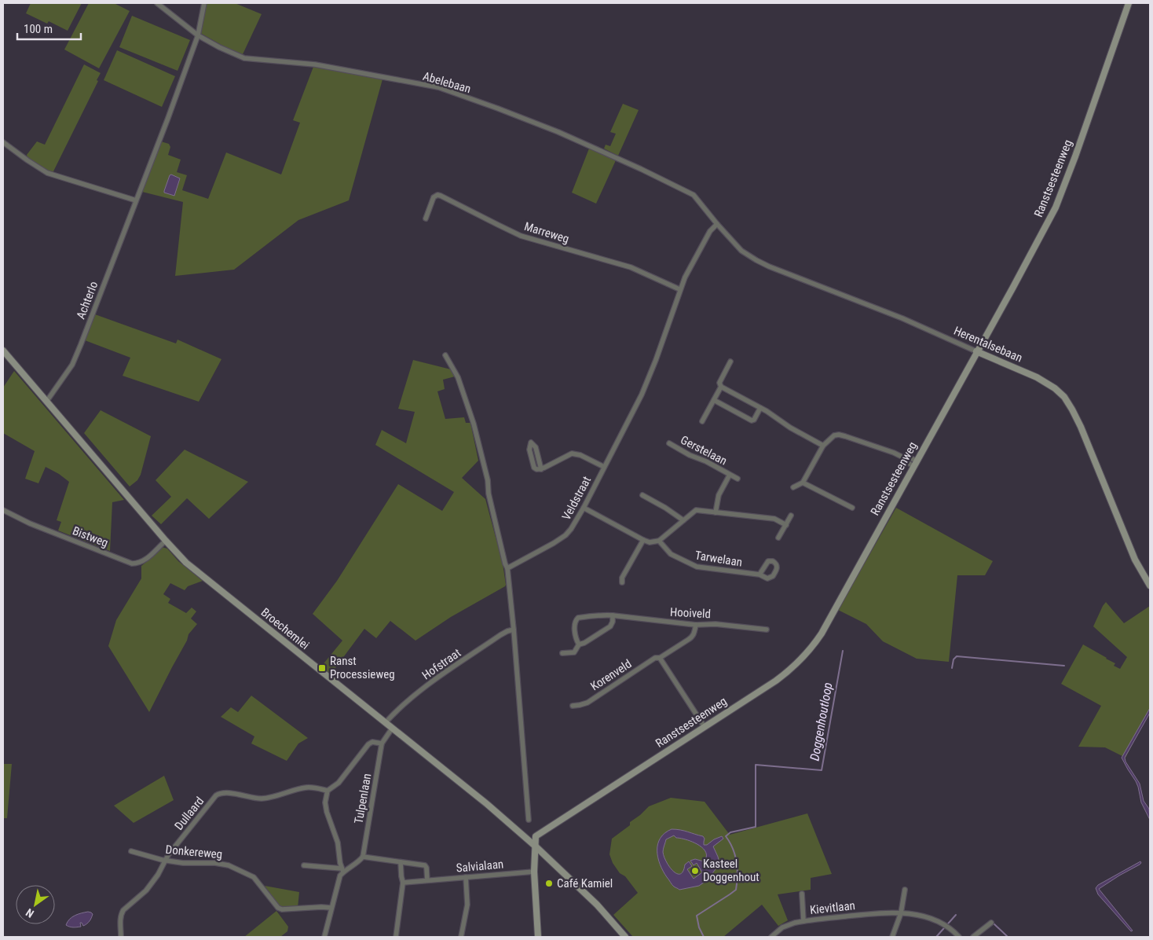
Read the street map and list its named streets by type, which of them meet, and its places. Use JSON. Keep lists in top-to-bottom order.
{
  "streets": {
    "street": [
      "Abelebaan",
      "Ranstsesteenweg",
      "Marreweg",
      "Achterlo",
      "Herentalsebaan",
      "Gerstelaan",
      "Veldstraat",
      "Bistweg",
      "Tarwelaan",
      "Hooiveld",
      "Broechemlei",
      "Hofstraat",
      "Korenveld",
      "Tulpenlaan",
      "Dullaard",
      "Donkereweg",
      "Salvialaan",
      "Kievitlaan"
    ]
  },
  "crossings": [
    ["Abelebaan", "Achterlo"],
    ["Abelebaan", "Herentalsebaan"],
    ["Abelebaan", "Veldstraat"],
    ["Ranstsesteenweg", "Herentalsebaan"],
    ["Ranstsesteenweg", "Broechemlei"],
    ["Ranstsesteenweg", "Salvialaan"],
    ["Marreweg", "Veldstraat"],
    ["Achterlo", "Broechemlei"],
    ["Herentalsebaan", "Veldstraat"],
    ["Bistweg", "Broechemlei"],
    ["Hooiveld", "Korenveld"],
    ["Broechemlei", "Hofstraat"],
    ["Dullaard", "Donkereweg"]
  ],
  "water": ["Doggenhoutloop"],
  "places": {
    "transit": ["Ranst Processieweg"],
    "other": ["Kasteel Doggenhout", "Café Kamiel"]
  },
  "scale_bar": "100 m",
  "north": "bottom left"
}
